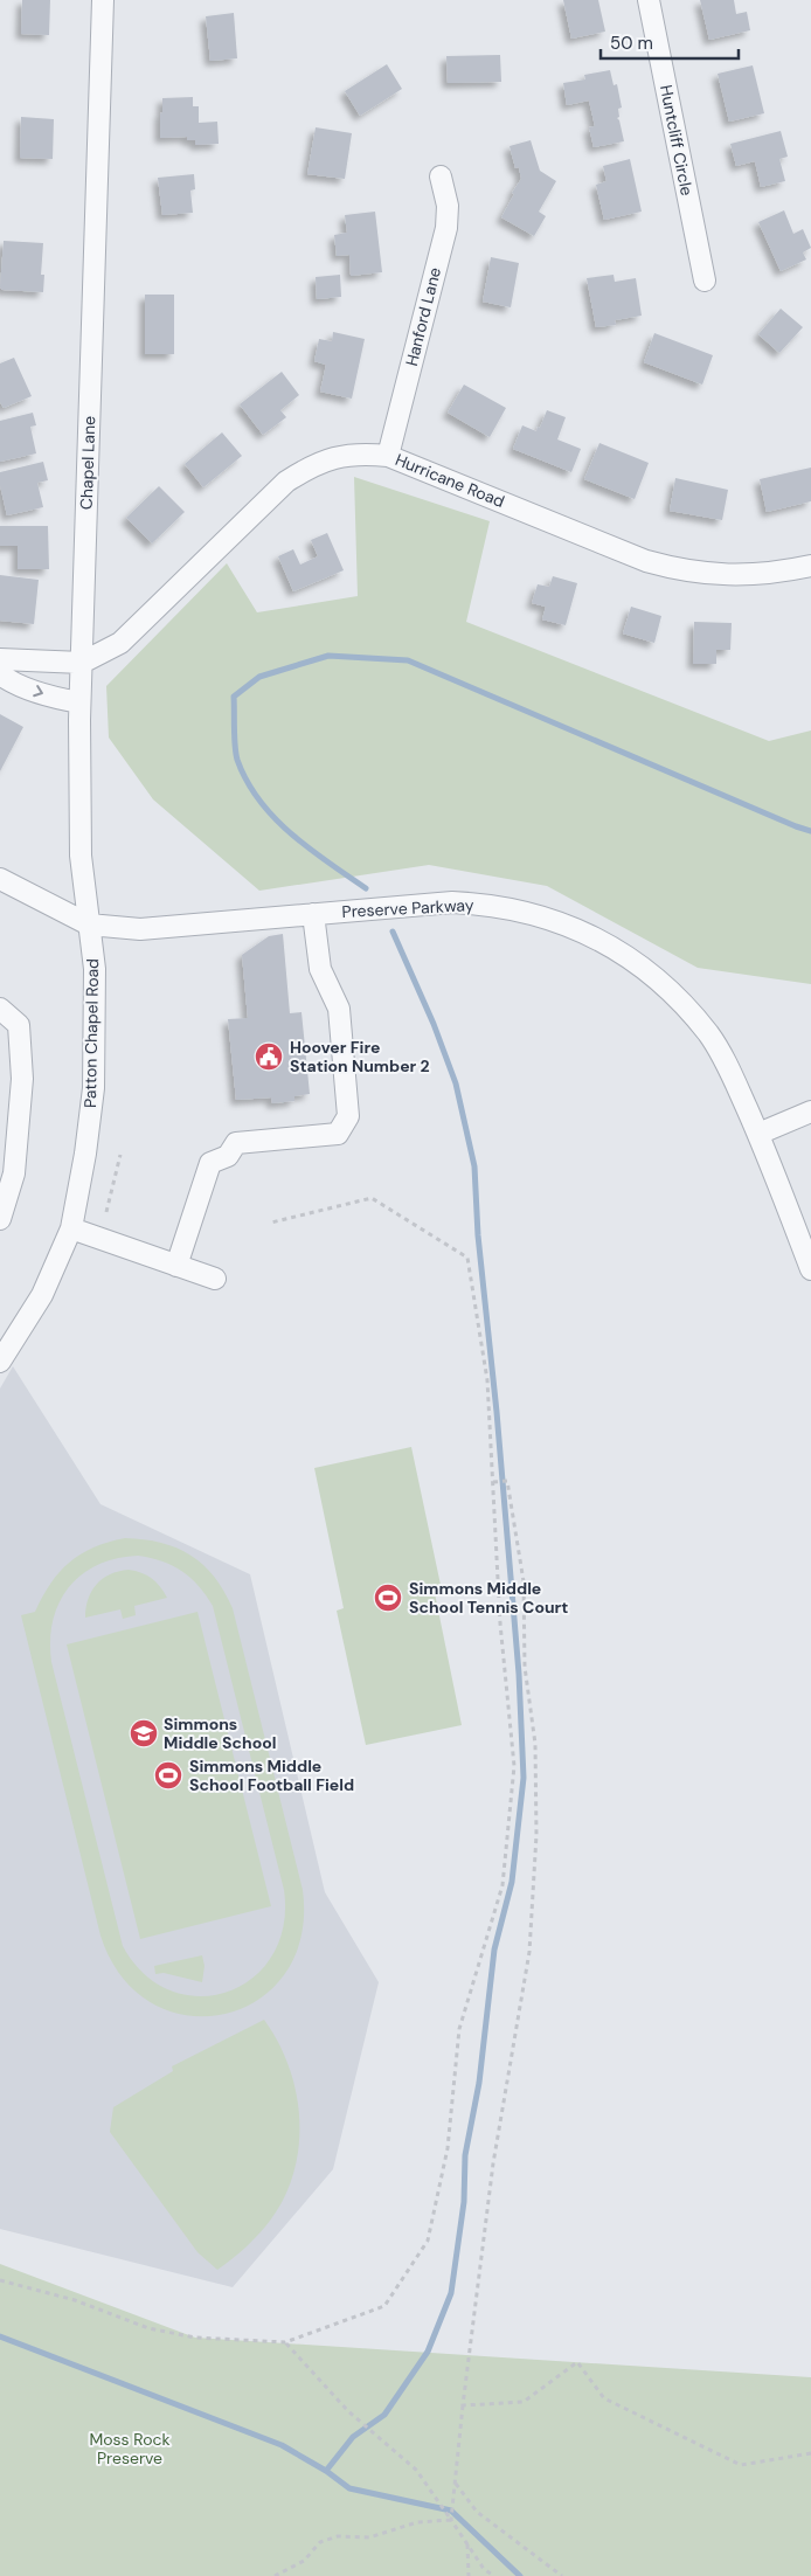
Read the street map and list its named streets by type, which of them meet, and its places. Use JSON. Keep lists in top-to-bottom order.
{
  "streets": {
    "street": [
      "Huntcliff Circle",
      "Hanford Lane",
      "Chapel Lane",
      "Hurricane Road",
      "Preserve Parkway",
      "Patton Chapel Road"
    ]
  },
  "crossings": [
    ["Hanford Lane", "Hurricane Road"],
    ["Chapel Lane", "Hurricane Road"],
    ["Chapel Lane", "Preserve Parkway"],
    ["Chapel Lane", "Patton Chapel Road"],
    ["Preserve Parkway", "Patton Chapel Road"]
  ],
  "parks": ["Moss Rock Preserve"],
  "places": {
    "public building": ["Hoover Fire Station Number 2"],
    "sports": ["Simmons Middle School Tennis Court", "Simmons Middle School Football Field"],
    "school or university": ["Simmons Middle School"]
  },
  "scale_bar": "50 m"
}
